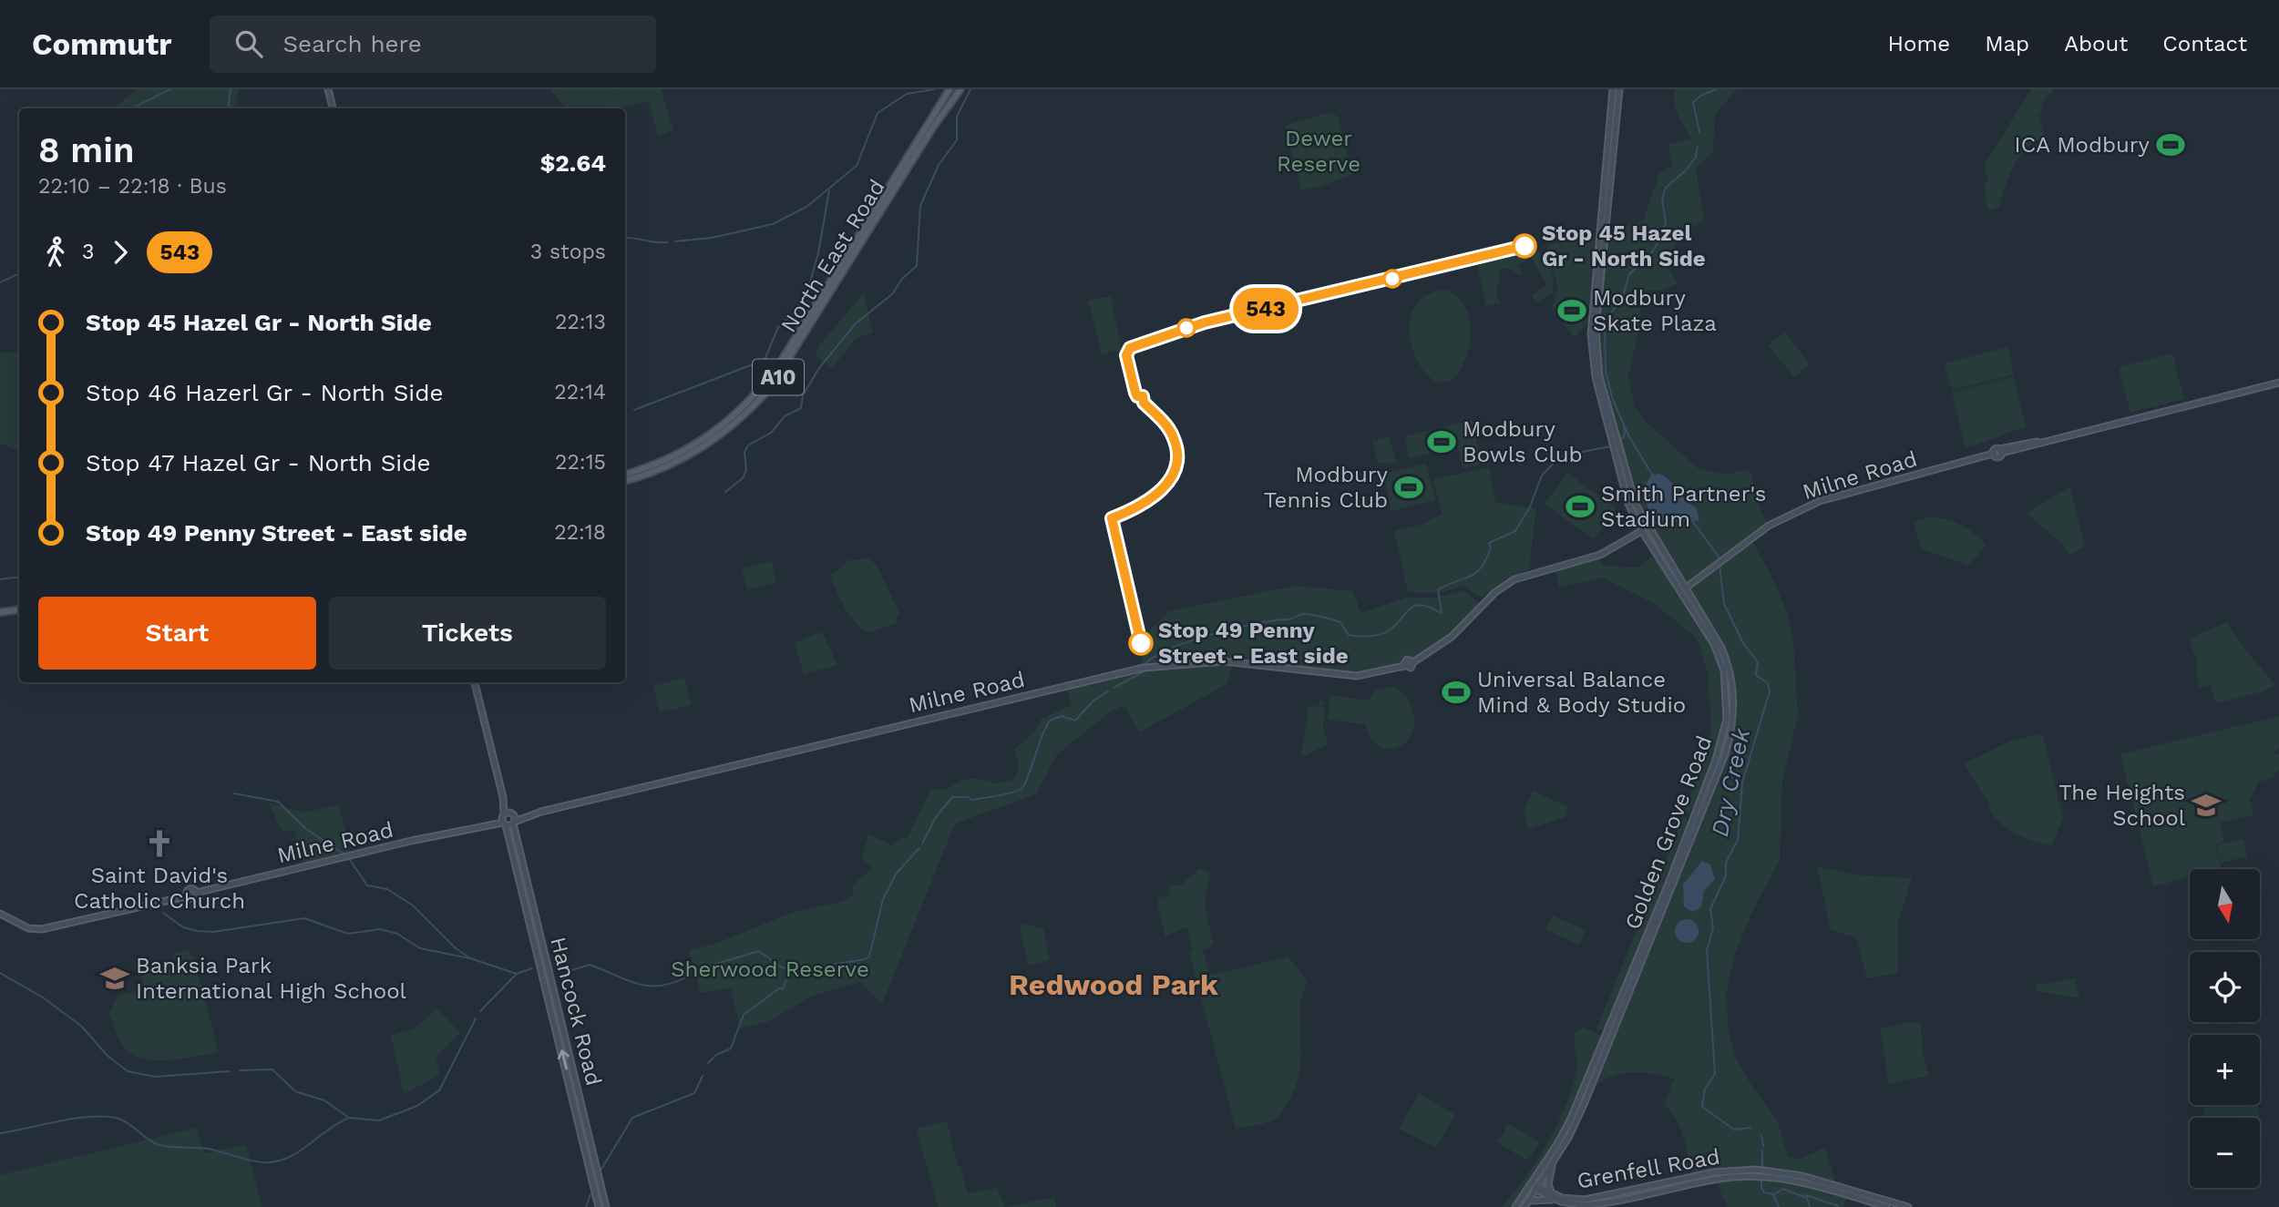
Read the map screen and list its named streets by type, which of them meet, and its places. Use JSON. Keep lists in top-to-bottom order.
{
  "streets": {
    "main road": [
      "North East Road",
      "A10",
      "Milne Road",
      "Golden Grove Road",
      "Hancock Road",
      "Grenfell Road"
    ]
  },
  "crossings": [
    ["Milne Road", "Golden Grove Road"],
    ["Milne Road", "Hancock Road"],
    ["Golden Grove Road", "Grenfell Road"]
  ],
  "districts": ["Redwood Park"],
  "water": ["Dry Creek"],
  "parks": ["Dewer Reserve", "Sherwood Reserve"],
  "places": {
    "sports": [
      "ICA Modbury",
      "Modbury Skate Plaza",
      "Modbury Bowls Club",
      "Modbury Tennis Club",
      "Smith Partner's Stadium",
      "Universal Balance Mind & Body Studio"
    ],
    "other": ["Stop 45 Hazel Gr - North Side", "Stop 49 Penny Street - East side"],
    "school or university": ["The Heights School", "Banksia Park International High School"],
    "church": ["Saint David's Catholic Church"]
  },
  "lines": ["bus line 543"],
  "north": "bottom",
  "page": {
    "header": "Commutr",
    "search": "Search here",
    "nav": [
      "Home",
      "Map",
      "About",
      "Contact"
    ],
    "on_map": "543",
    "heading": ["8 min", "22:10 – 22:18 · Bus", "$2.64"],
    "legs": ["3", "543", "3 stops"],
    "list": [
      {
        "name": "Stop 45 Hazel Gr - North Side",
        "value": "22:13"
      },
      {
        "name": "Stop 46 Hazerl Gr - North Side",
        "value": "22:14"
      },
      {
        "name": "Stop 47 Hazel Gr - North Side",
        "value": "22:15"
      },
      {
        "name": "Stop 49 Penny Street - East side",
        "value": "22:18"
      }
    ],
    "buttons": ["Start", "Tickets"],
    "map_buttons": ["+", "−"]
  }
}
